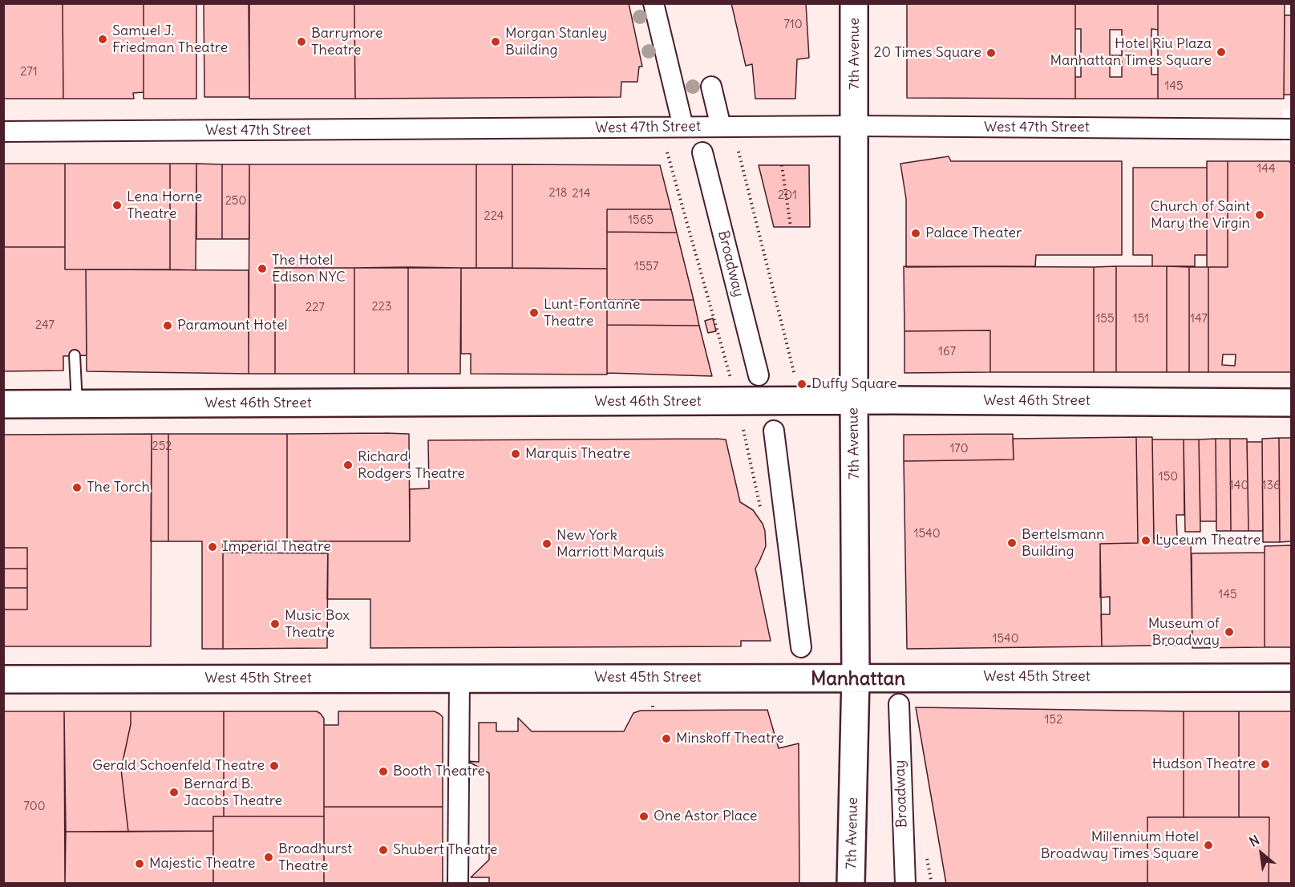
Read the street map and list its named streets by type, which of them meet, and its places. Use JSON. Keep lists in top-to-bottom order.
{
  "streets": {
    "main road": ["7th Avenue", "West 46th Street", "West 45th Street"],
    "street": ["West 47th Street", "Broadway"]
  },
  "crossings": [
    ["7th Avenue", "West 47th Street"],
    ["7th Avenue", "West 46th Street"],
    ["7th Avenue", "West 45th Street"]
  ],
  "districts": ["Manhattan"],
  "places": [
    "Samuel J. Friedman Theatre",
    "Barrymore Theatre",
    "Morgan Stanley Building",
    "Hotel Riu Plaza Manhattan Times Square",
    "20 Times Square",
    "Lena Horne Theatre",
    "Church of Saint Mary the Virgin",
    "Palace Theater",
    "The Hotel Edison NYC",
    "Lunt-Fontanne Theatre",
    "Paramount Hotel",
    "Duffy Square",
    "Marquis Theatre",
    "Richard Rodgers Theatre",
    "The Torch",
    "Lyceum Theatre",
    "Bertelsmann Building",
    "New York Marriott Marquis",
    "Imperial Theatre",
    "Music Box Theatre",
    "Museum of Broadway",
    "Minskoff Theatre",
    "Hudson Theatre",
    "Gerald Schoenfeld Theatre",
    "Booth Theatre",
    "Bernard B. Jacobs Theatre",
    "One Astor Place",
    "Millennium Hotel Broadway Times Square",
    "Shubert Theatre",
    "Broadhurst Theatre",
    "Majestic Theatre"
  ],
  "house_numbers": [
    "710",
    "271",
    "145",
    "144",
    "218",
    "214",
    "201",
    "250",
    "224",
    "1565",
    "1557",
    "223",
    "227",
    "155",
    "151",
    "147",
    "247",
    "167",
    "252",
    "170",
    "150",
    "140",
    "136",
    "1540",
    "145",
    "1540",
    "152",
    "700"
  ],
  "north": "top left"
}
